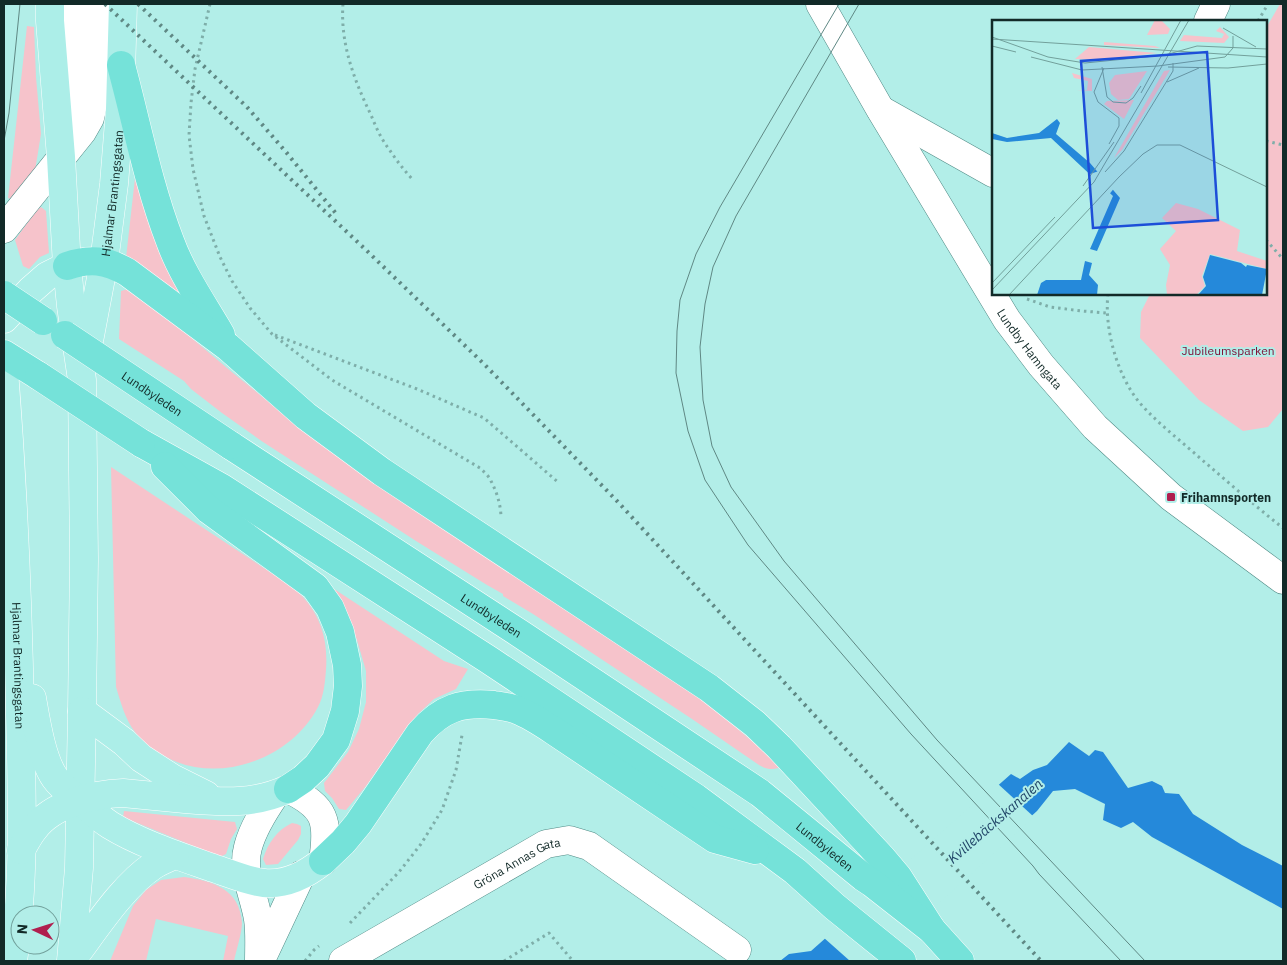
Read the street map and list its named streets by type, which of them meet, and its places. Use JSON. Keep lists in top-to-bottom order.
{
  "streets": {
    "highway": ["Lundbyleden"],
    "main road": ["Hjalmar Brantingsgatan"],
    "street": ["Lundby Hamngata", "Gröna Annas Gata"]
  },
  "water": ["Kvillebäckskanalen"],
  "parks": ["Jubileumsparken"],
  "places": {
    "transit": ["Frihamnsporten"]
  },
  "north": "left"
}
